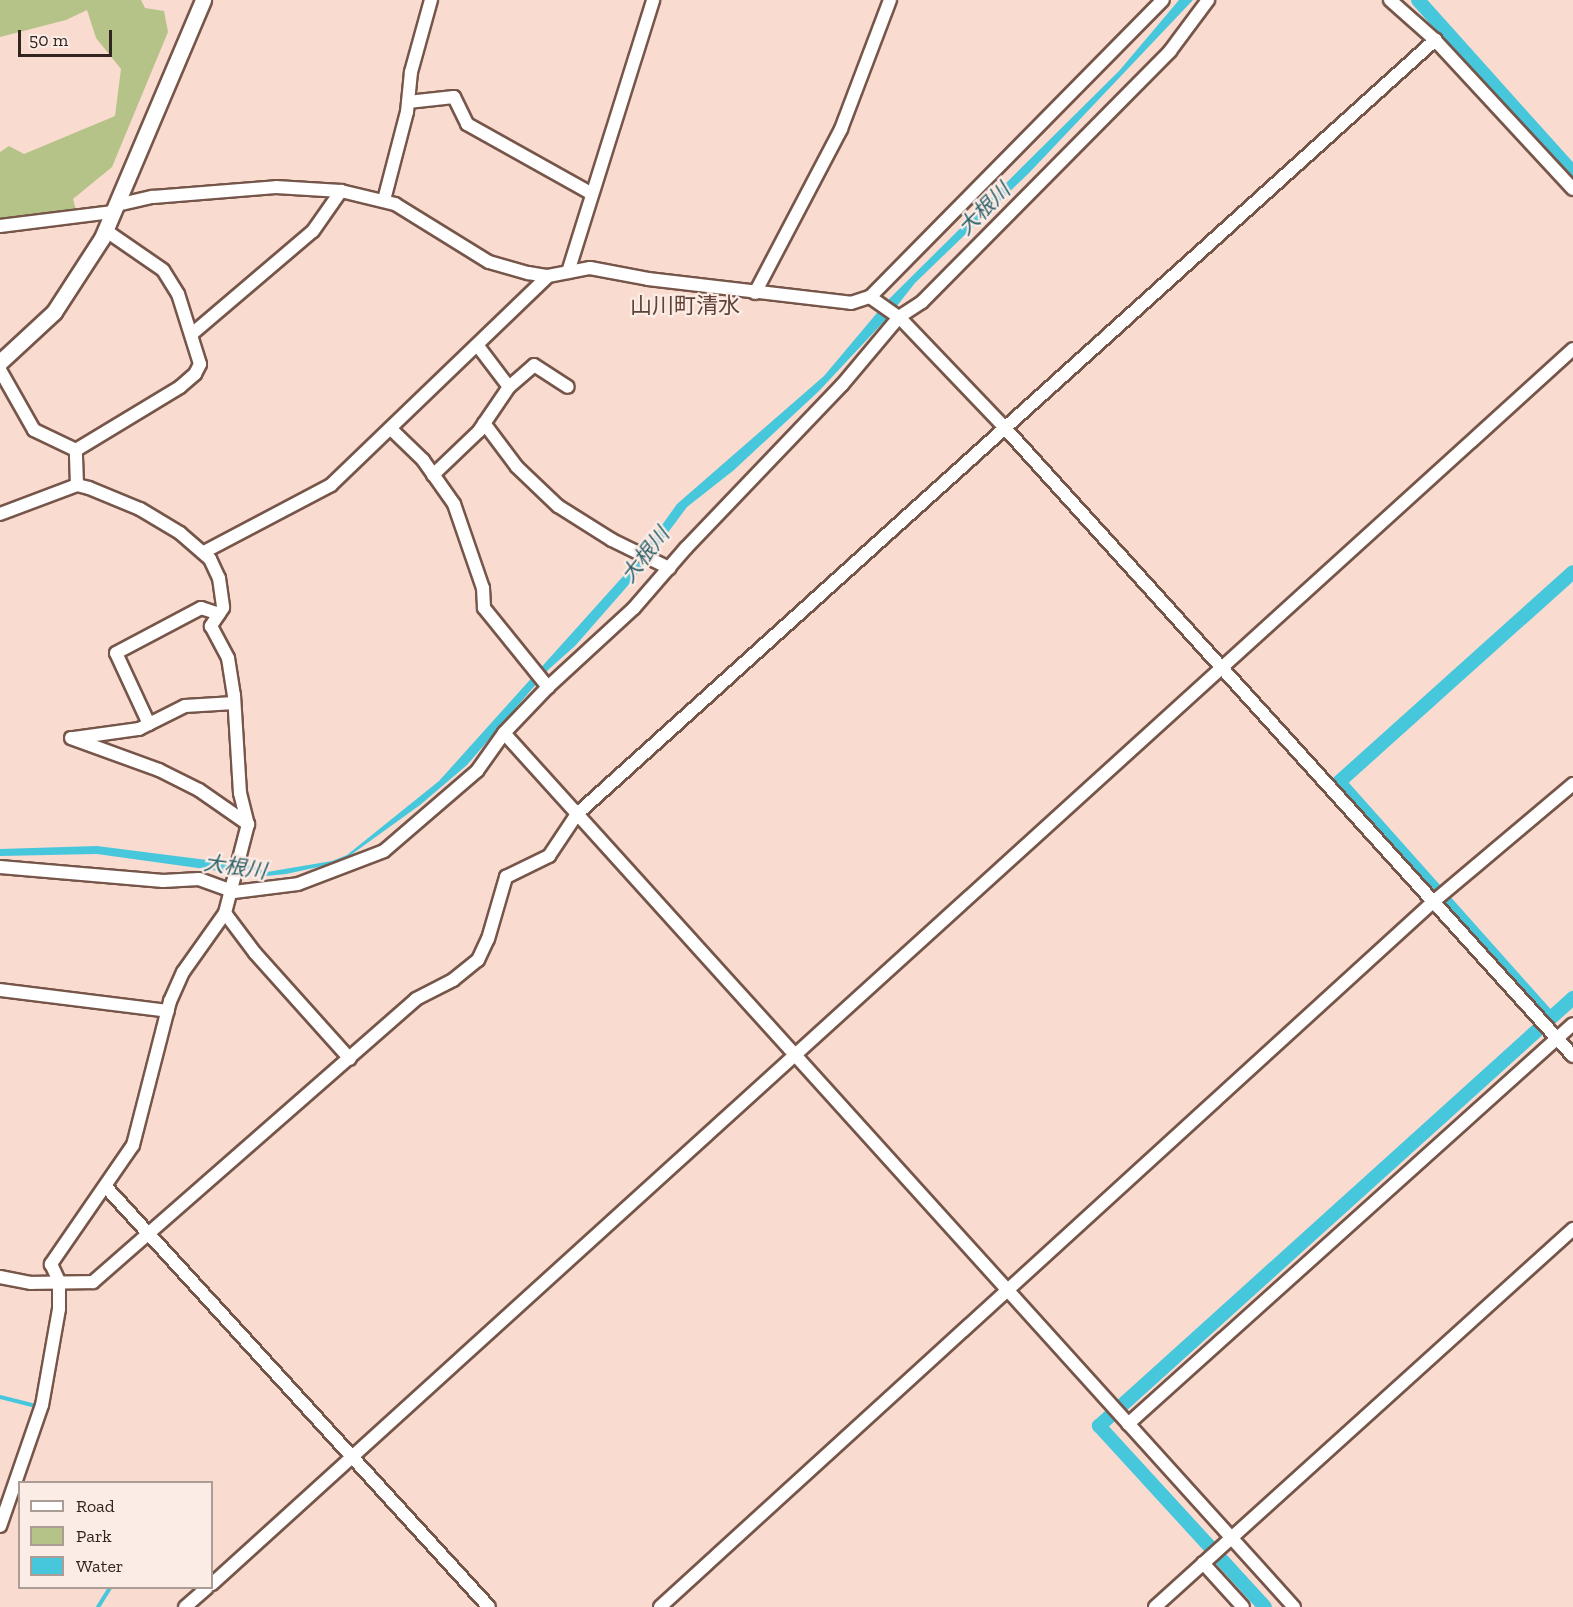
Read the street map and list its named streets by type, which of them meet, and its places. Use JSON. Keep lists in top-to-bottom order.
{
  "districts": ["山川町清水"],
  "water": ["大根川"],
  "legend": ["Road", "Park", "Water"],
  "scale_bar": "50 m"
}
